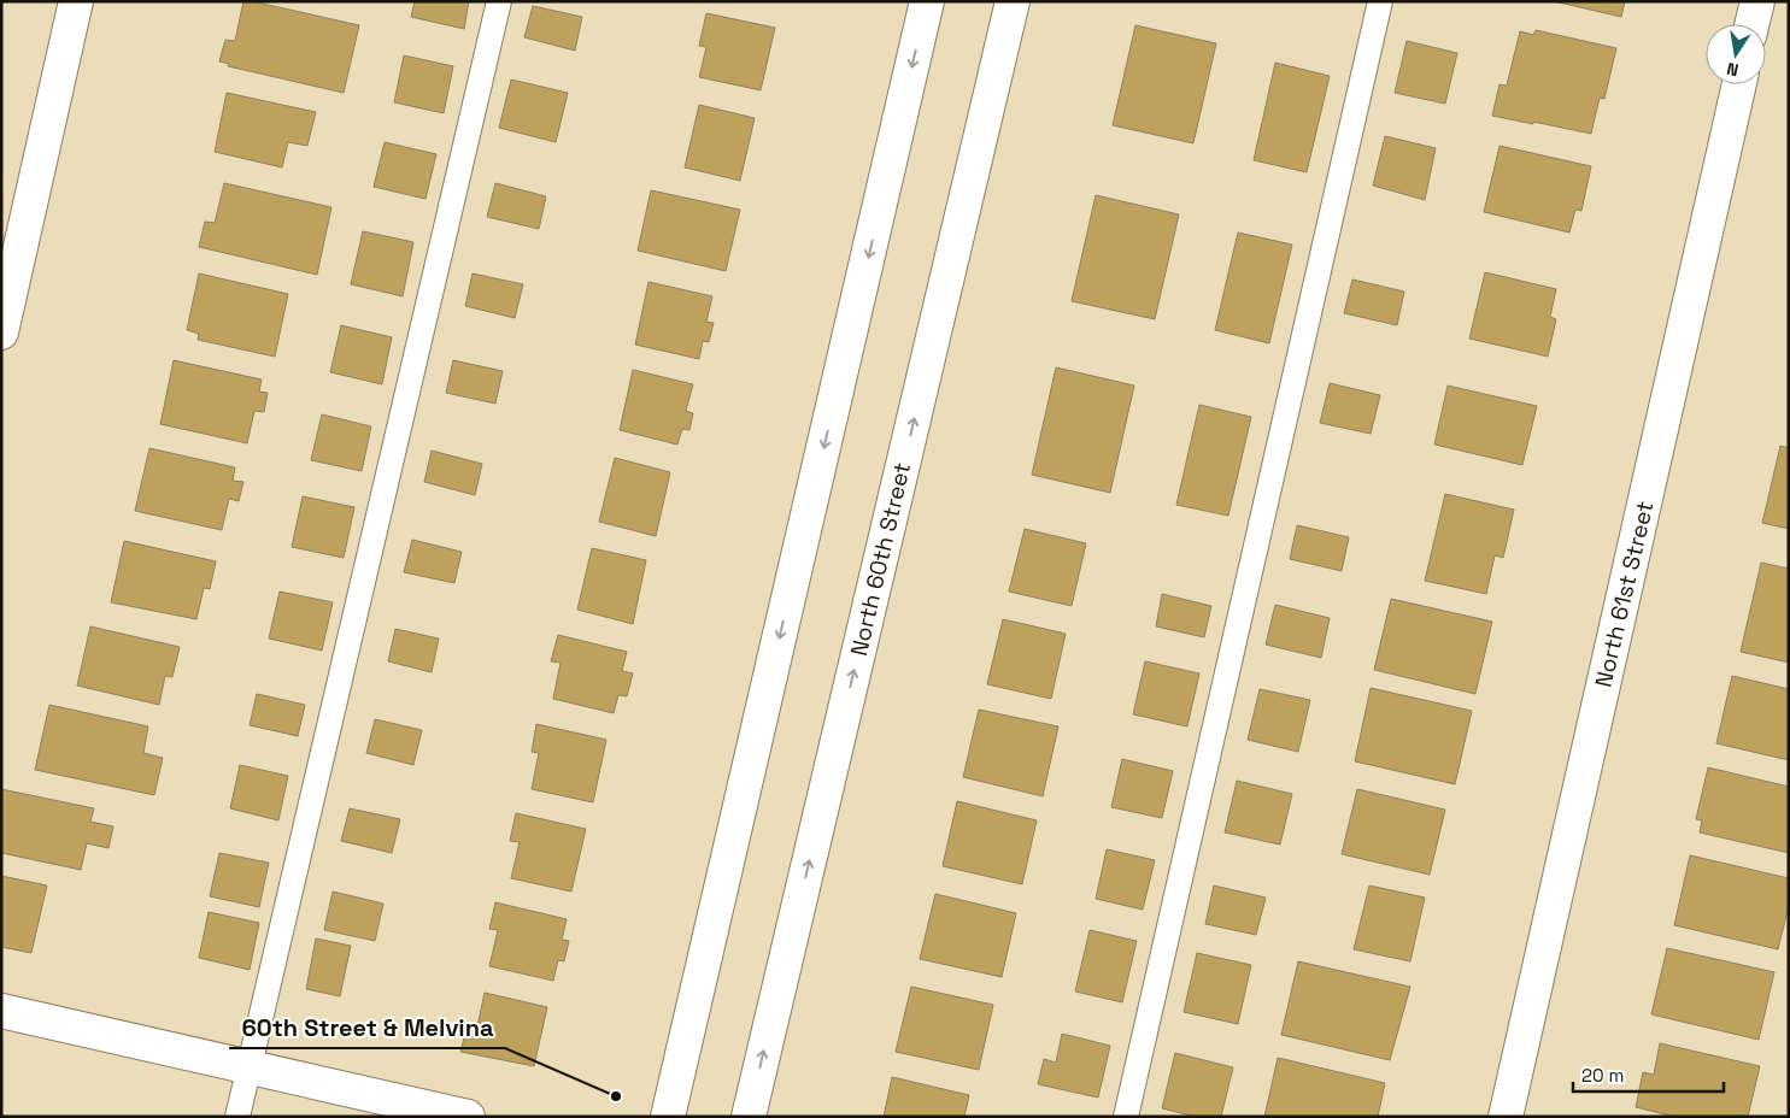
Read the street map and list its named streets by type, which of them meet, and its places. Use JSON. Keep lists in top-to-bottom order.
{
  "streets": {
    "main road": ["North 60th Street", "North 61st Street"]
  },
  "places": ["60th Street & Melvina"],
  "scale_bar": "20 m",
  "north": "bottom"
}
